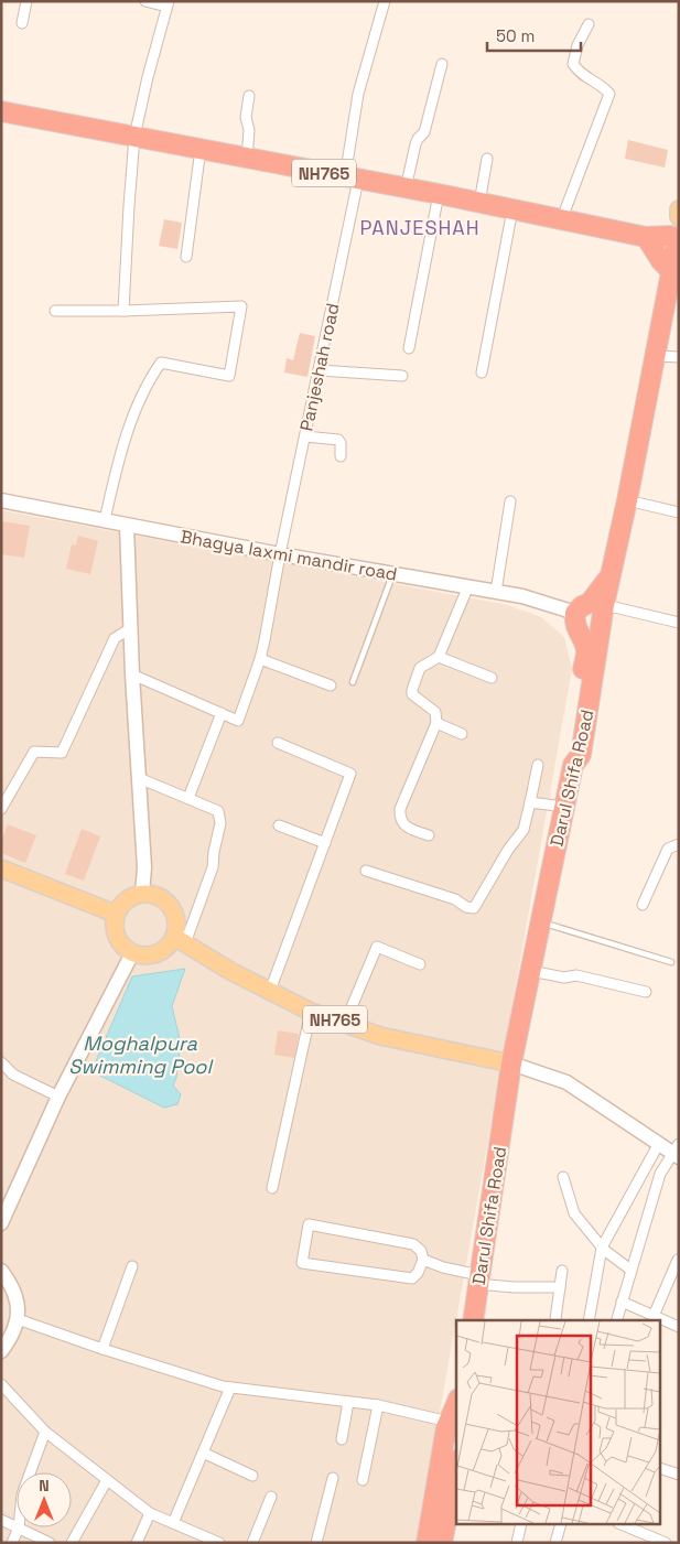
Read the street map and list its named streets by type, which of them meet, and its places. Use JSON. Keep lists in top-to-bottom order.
{
  "streets": {
    "highway": ["NH765", "Darul Shifa Road"],
    "main road": ["Bhagya laxmi mandir road"],
    "street": ["Panjeshah road"]
  },
  "crossings": [
    ["NH765", "Panjeshah road"],
    ["NH765", "Bhagya laxmi mandir road"],
    ["NH765", "Darul Shifa Road"],
    ["Panjeshah road", "Bhagya laxmi mandir road"],
    ["Bhagya laxmi mandir road", "Darul Shifa Road"]
  ],
  "districts": ["PANJESHAH"],
  "water": ["Moghalpura Swimming Pool"],
  "scale_bar": "50 m",
  "north": "top"
}
